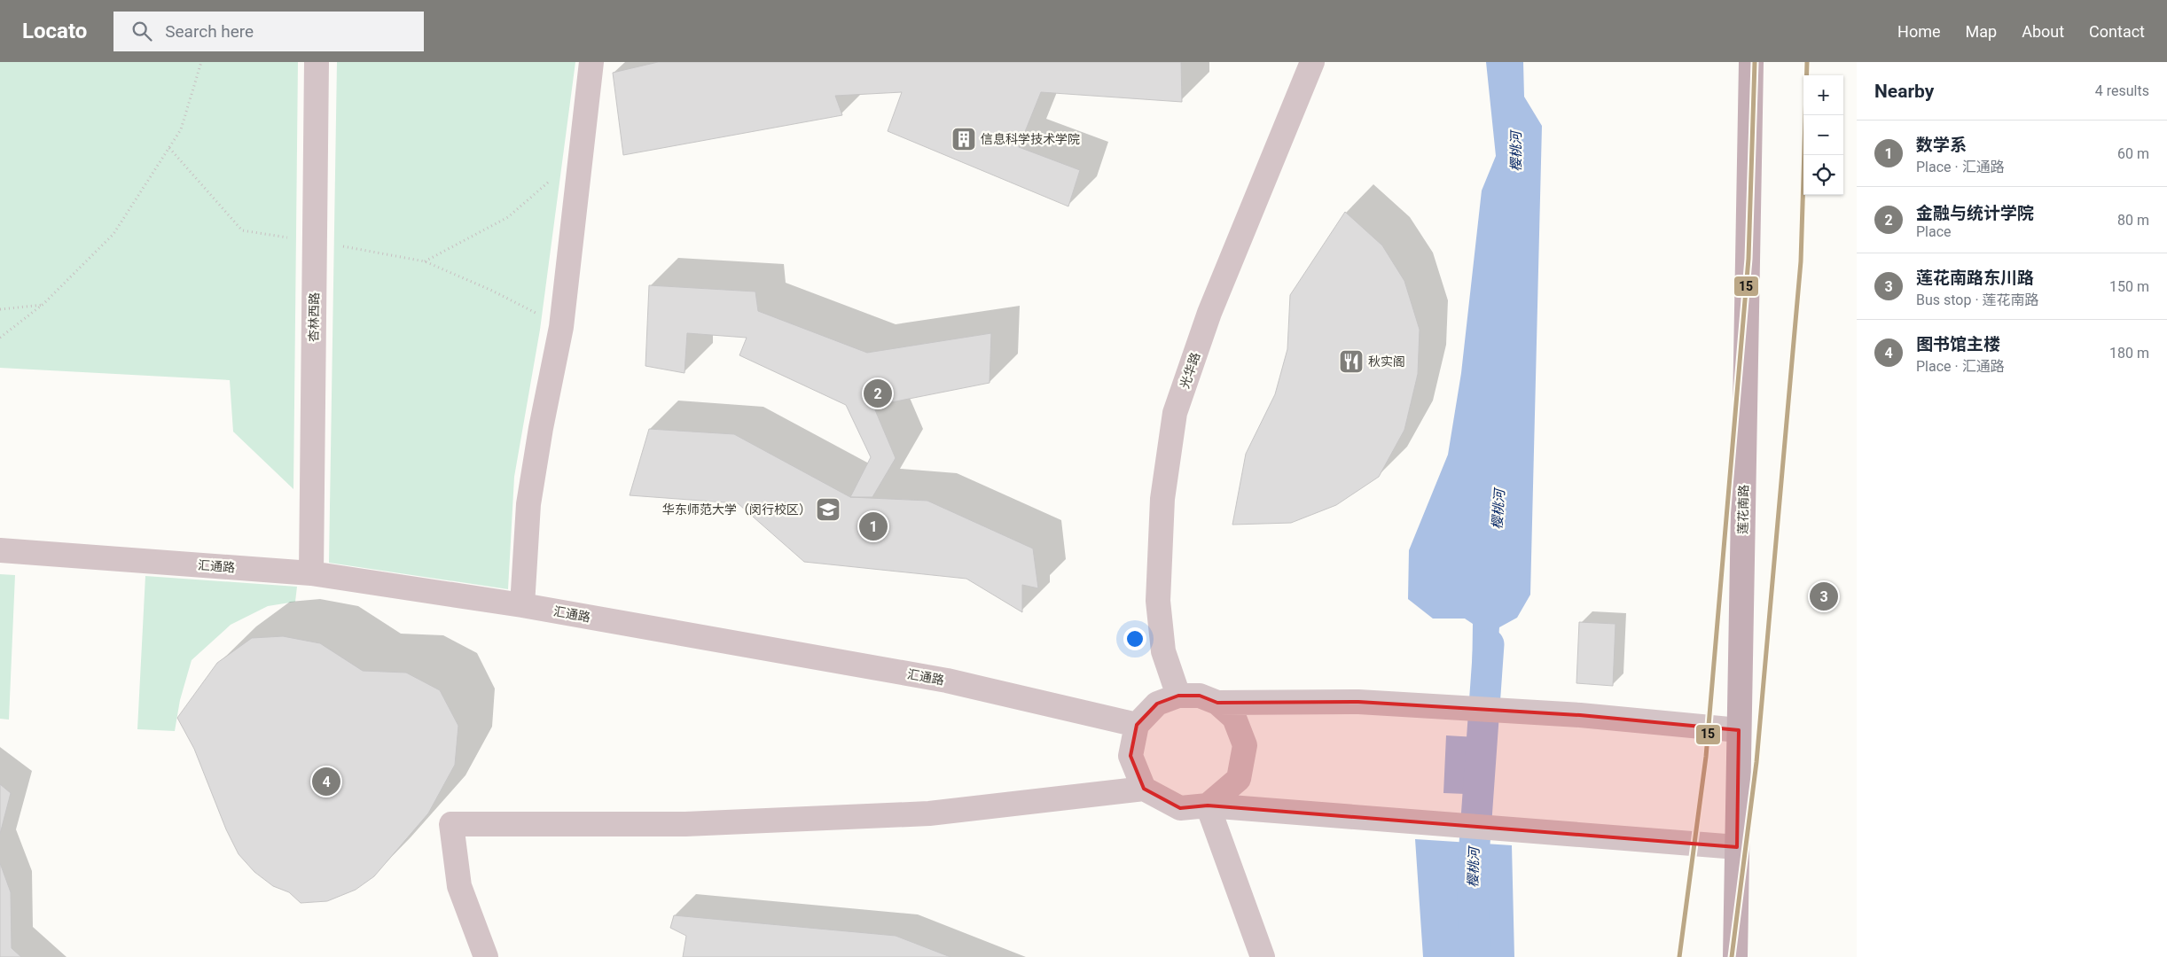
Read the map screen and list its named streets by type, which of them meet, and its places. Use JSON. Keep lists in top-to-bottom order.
{
  "streets": {
    "main road": ["莲花南路"],
    "street": ["杏林西路", "光华路", "汇通路"]
  },
  "crossings": [
    ["杏林西路", "汇通路"],
    ["光华路", "汇通路"]
  ],
  "water": ["樱桃河"],
  "places": {
    "building": ["信息科学技术学院"],
    "restaurant": ["秋实阁"],
    "school or university": ["华东师范大学（闵行校区）"]
  },
  "lines": ["transit line 15"],
  "page": {
    "header": "Locato",
    "search": "Search here",
    "nav": [
      "Home",
      "Map",
      "About",
      "Contact"
    ],
    "heading": ["Nearby", "4 results"],
    "map_buttons": ["+", "−"],
    "list": [
      {
        "mark": "1",
        "name": "数学系",
        "note": "Place · 汇通路",
        "value": "60 m"
      },
      {
        "mark": "2",
        "name": "金融与统计学院",
        "note": "Place",
        "value": "80 m"
      },
      {
        "mark": "3",
        "name": "莲花南路东川路",
        "note": "Bus stop · 莲花南路",
        "value": "150 m"
      },
      {
        "mark": "4",
        "name": "图书馆主楼",
        "note": "Place · 汇通路",
        "value": "180 m"
      }
    ],
    "pins": [
      "2",
      "1",
      "3",
      "4"
    ]
  }
}
